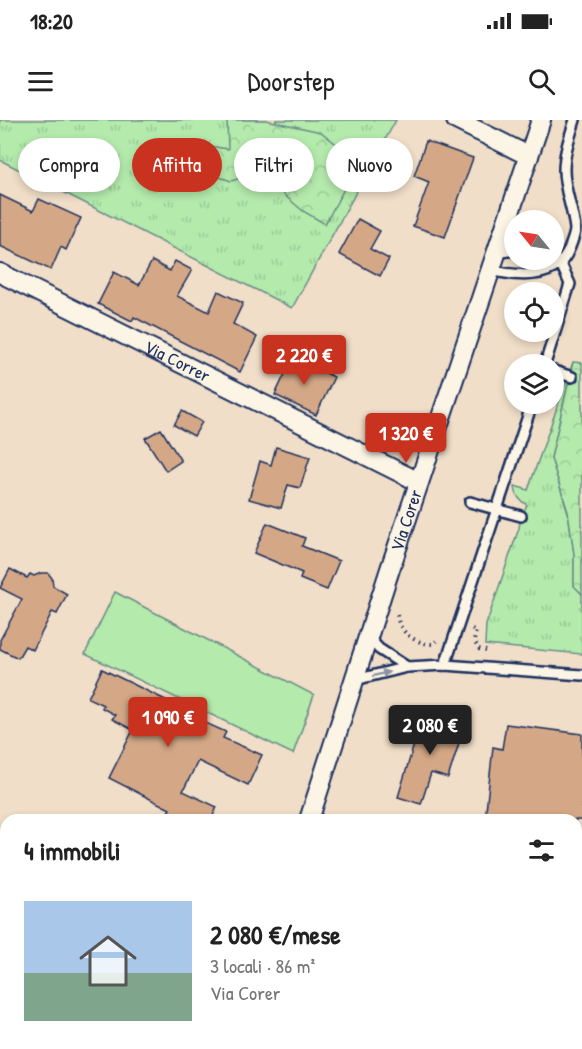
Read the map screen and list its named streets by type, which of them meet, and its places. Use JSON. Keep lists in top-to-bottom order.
{
  "streets": {
    "street": ["Via Correr", "Via Corer"]
  },
  "crossings": [
    ["Via Correr", "Via Corer"]
  ],
  "north": "top left",
  "page": {
    "status": "18:20",
    "header": "Doorstep",
    "chip": [
      "Compra",
      "Affitta",
      "Filtri",
      "Nuovo"
    ],
    "price": [
      "2 220 €",
      "1 320 €",
      "1 090 €",
      "2 080 €"
    ],
    "heading": "4 immobili",
    "list": [
      {
        "name": "2 080 €/mese",
        "note": "3 locali · 86 m² · Via Corer"
      }
    ]
  }
}
